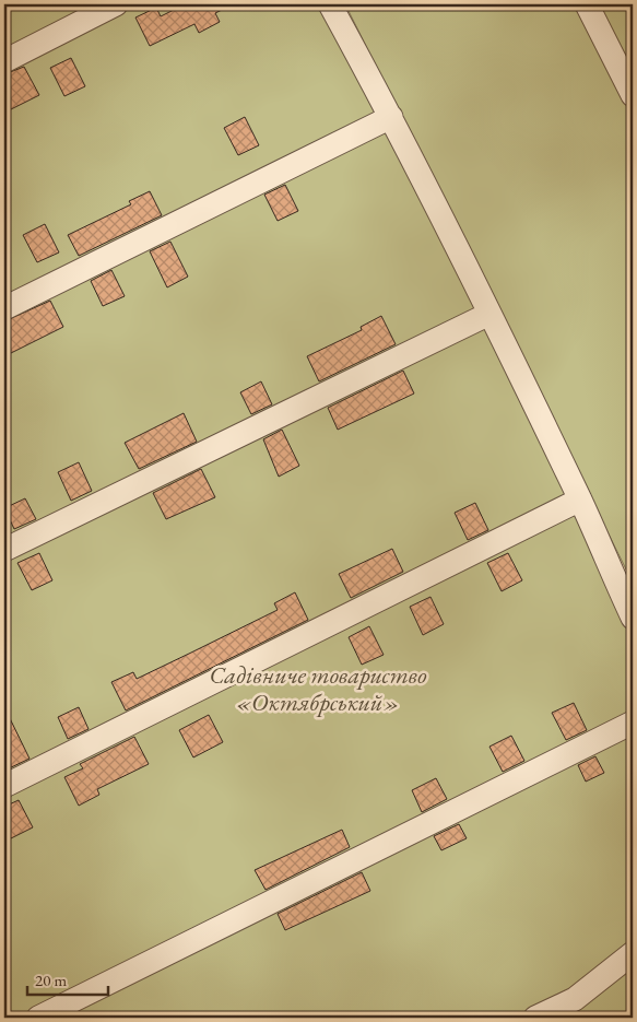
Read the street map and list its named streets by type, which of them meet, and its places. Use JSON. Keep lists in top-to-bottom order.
{
  "parks": ["Садівниче товариство «Октябрський»"],
  "scale_bar": "20 m"
}
